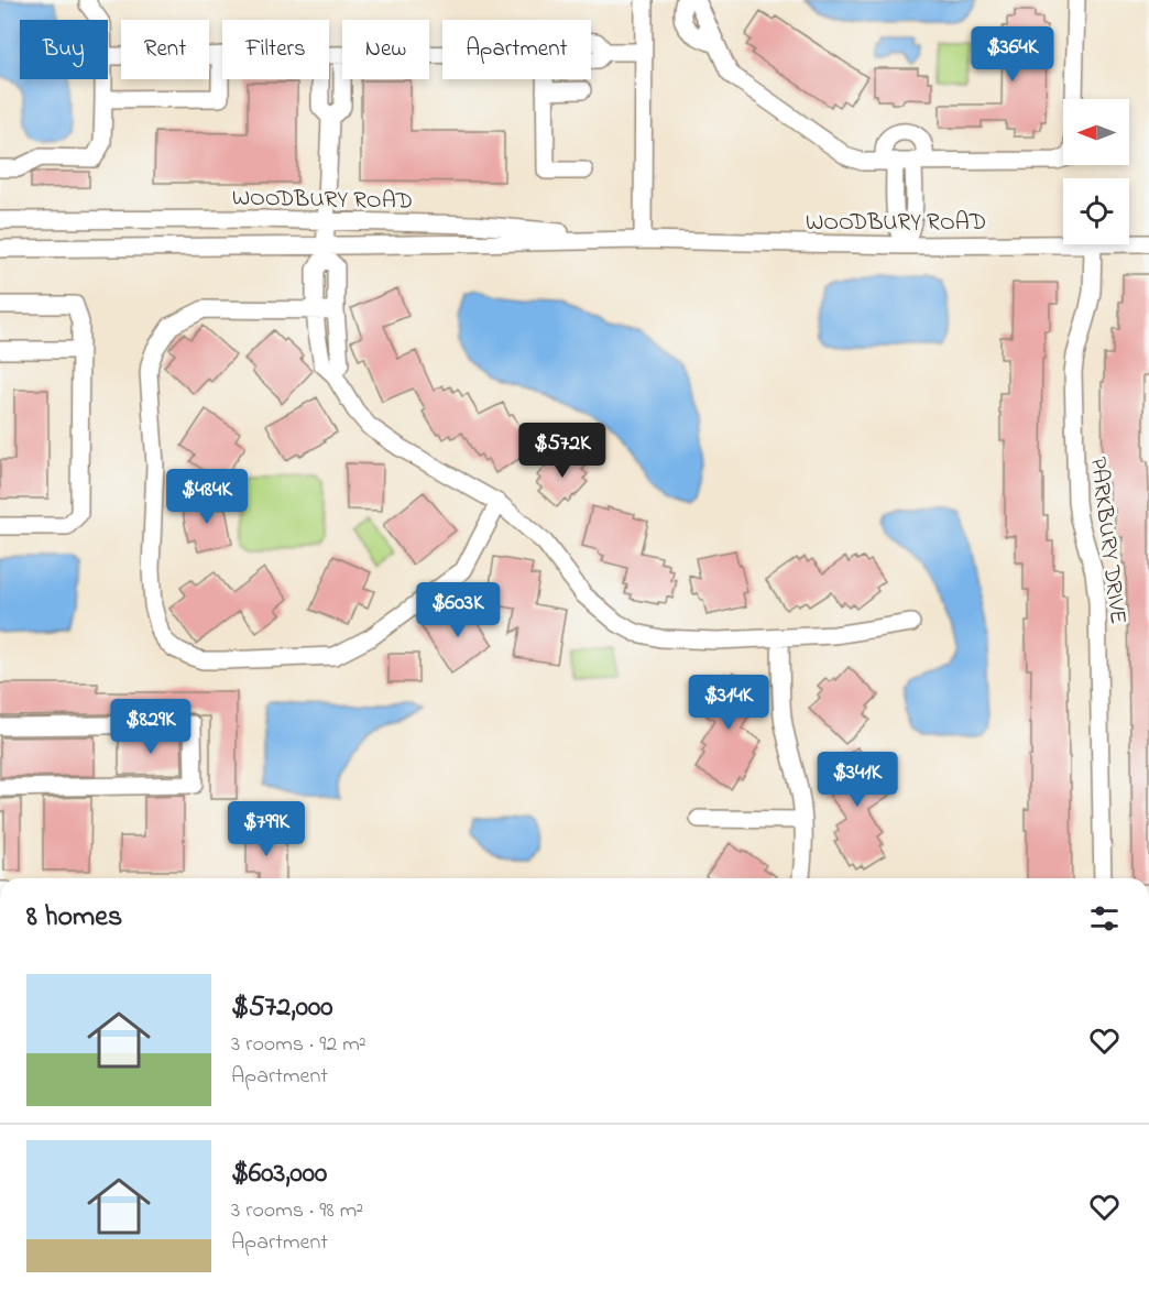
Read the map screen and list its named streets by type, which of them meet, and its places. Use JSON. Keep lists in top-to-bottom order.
{
  "streets": {
    "street": ["WOODBURY ROAD", "PARKBURY DRIVE"]
  },
  "crossings": [
    ["WOODBURY ROAD", "PARKBURY DRIVE"]
  ],
  "north": "left",
  "page": {
    "chip": [
      "Buy",
      "Rent",
      "Filters",
      "New",
      "Apartment"
    ],
    "price": [
      "$364K",
      "$572K",
      "$484K",
      "$603K",
      "$314K",
      "$829K",
      "$341K",
      "$799K"
    ],
    "heading": "8 homes",
    "list": [
      {
        "name": "$572,000",
        "note": "3 rooms · 92 m² · Apartment"
      },
      {
        "name": "$603,000",
        "note": "3 rooms · 98 m² · Apartment"
      }
    ]
  }
}
